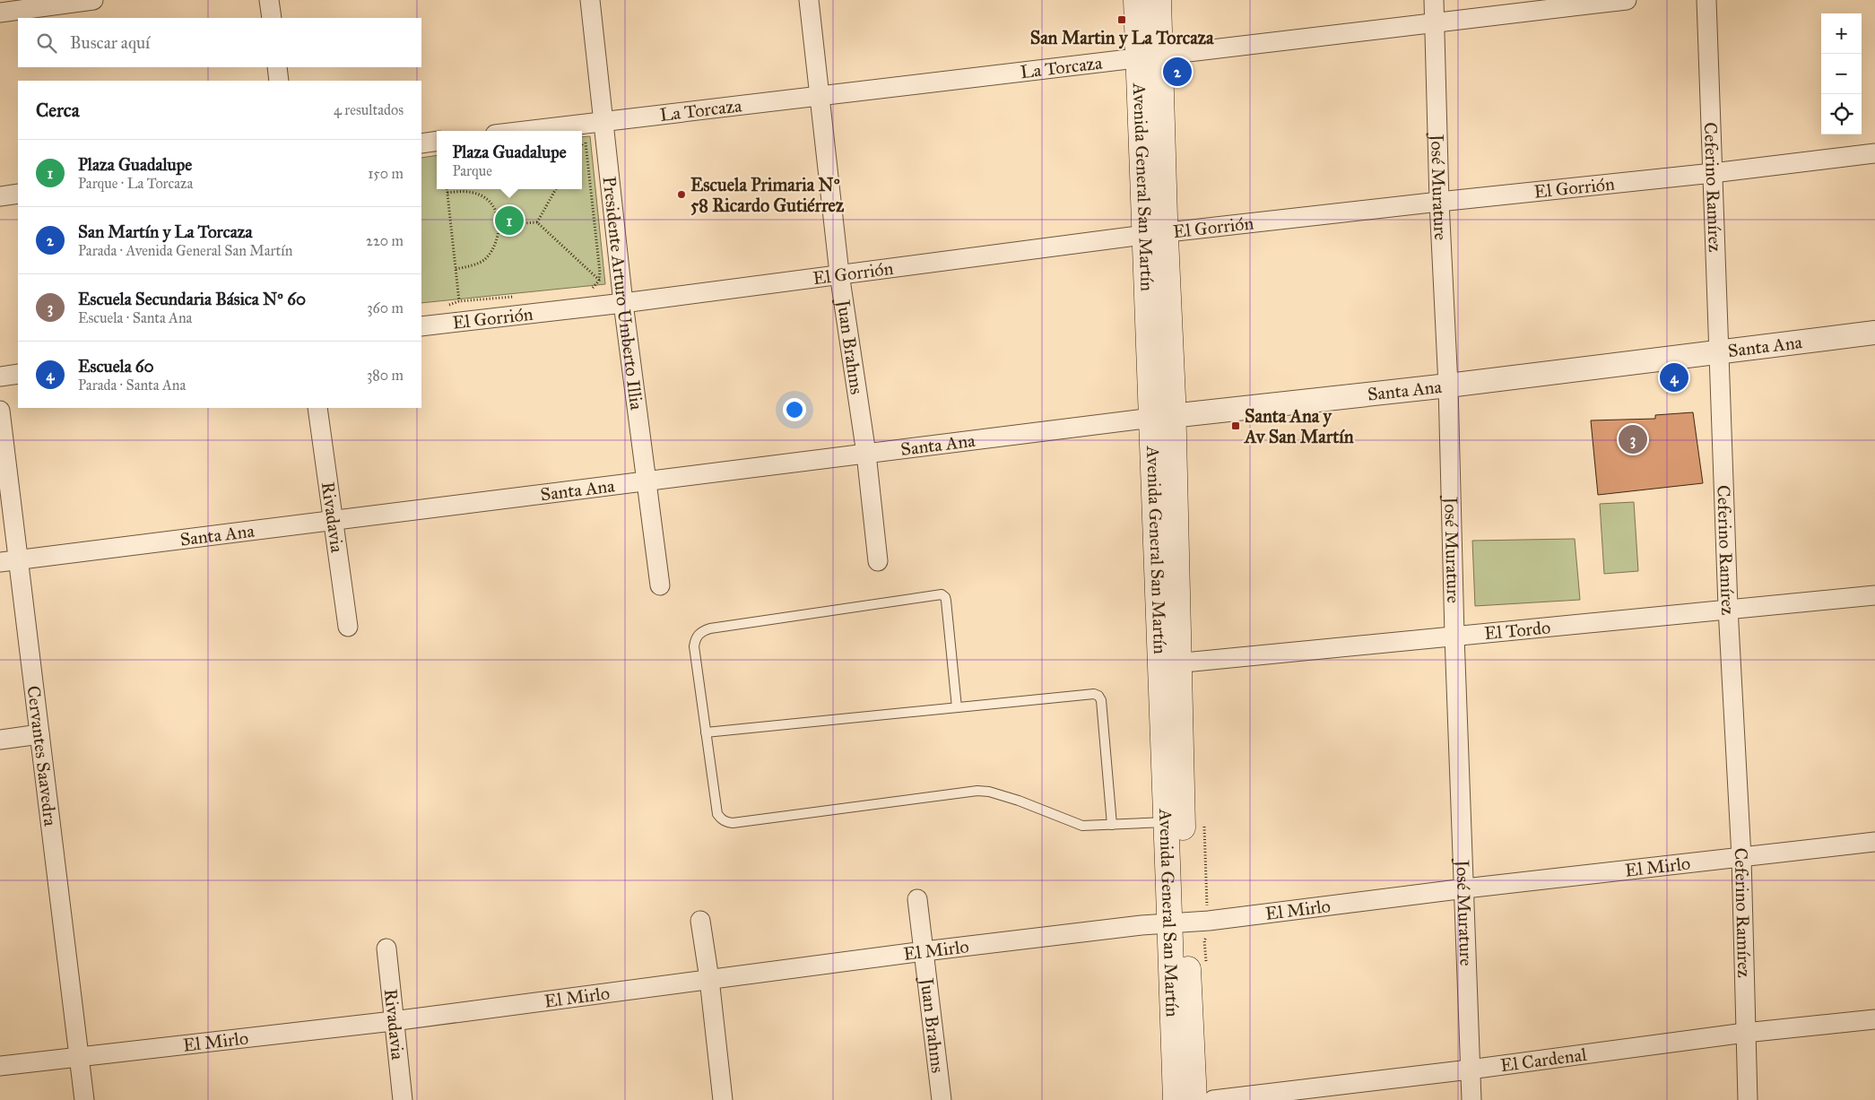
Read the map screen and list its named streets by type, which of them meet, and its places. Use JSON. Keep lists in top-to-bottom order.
{
  "streets": {
    "main road": ["Avenida General San Martín"],
    "street": [
      "La Torcaza",
      "José Murature",
      "El Gorrión",
      "Ceferino Ramírez",
      "Presidente Arturo Umberto Illia",
      "Santa Ana",
      "Juan Brahms",
      "Rivadavia",
      "El Tordo",
      "Cervantes Saavedra",
      "El Mirlo",
      "El Cardenal"
    ]
  },
  "crossings": [
    ["La Torcaza", "Avenida General San Martín"],
    ["La Torcaza", "José Murature"],
    ["La Torcaza", "Presidente Arturo Umberto Illia"],
    ["La Torcaza", "Juan Brahms"],
    ["Avenida General San Martín", "El Gorrión"],
    ["Avenida General San Martín", "Santa Ana"],
    ["Avenida General San Martín", "El Tordo"],
    ["Avenida General San Martín", "El Mirlo"],
    ["José Murature", "El Gorrión"],
    ["José Murature", "Santa Ana"],
    ["José Murature", "El Tordo"],
    ["José Murature", "El Mirlo"],
    ["José Murature", "El Cardenal"],
    ["El Gorrión", "Ceferino Ramírez"],
    ["El Gorrión", "Presidente Arturo Umberto Illia"],
    ["El Gorrión", "Juan Brahms"],
    ["Ceferino Ramírez", "Santa Ana"],
    ["Ceferino Ramírez", "El Tordo"],
    ["Ceferino Ramírez", "El Mirlo"],
    ["Ceferino Ramírez", "El Cardenal"],
    ["Presidente Arturo Umberto Illia", "Santa Ana"],
    ["Santa Ana", "Juan Brahms"],
    ["Santa Ana", "Rivadavia"],
    ["Santa Ana", "Cervantes Saavedra"],
    ["Juan Brahms", "El Mirlo"],
    ["Rivadavia", "El Mirlo"],
    ["Cervantes Saavedra", "El Mirlo"]
  ],
  "places": {
    "transit": ["San Martin y La Torcaza", "Santa Ana y Av San Martín"],
    "other": ["Escuela Primaria Nº 58 Ricardo Gutiérrez"]
  },
  "page": {
    "map_buttons": ["+", "−"],
    "search": "Buscar aquí",
    "pins": [
      "2",
      "1",
      "4",
      "3"
    ],
    "heading": ["Cerca", "4 resultados"],
    "popup": ["Plaza Guadalupe", "Parque"],
    "list": [
      {
        "mark": "1",
        "name": "Plaza Guadalupe",
        "note": "Parque · La Torcaza",
        "value": "150 m"
      },
      {
        "mark": "2",
        "name": "San Martín y La Torcaza",
        "note": "Parada · Avenida General San Martín",
        "value": "220 m"
      },
      {
        "mark": "3",
        "name": "Escuela Secundaria Básica Nº 60",
        "note": "Escuela · Santa Ana",
        "value": "360 m"
      },
      {
        "mark": "4",
        "name": "Escuela 60",
        "note": "Parada · Santa Ana",
        "value": "380 m"
      }
    ]
  }
}
